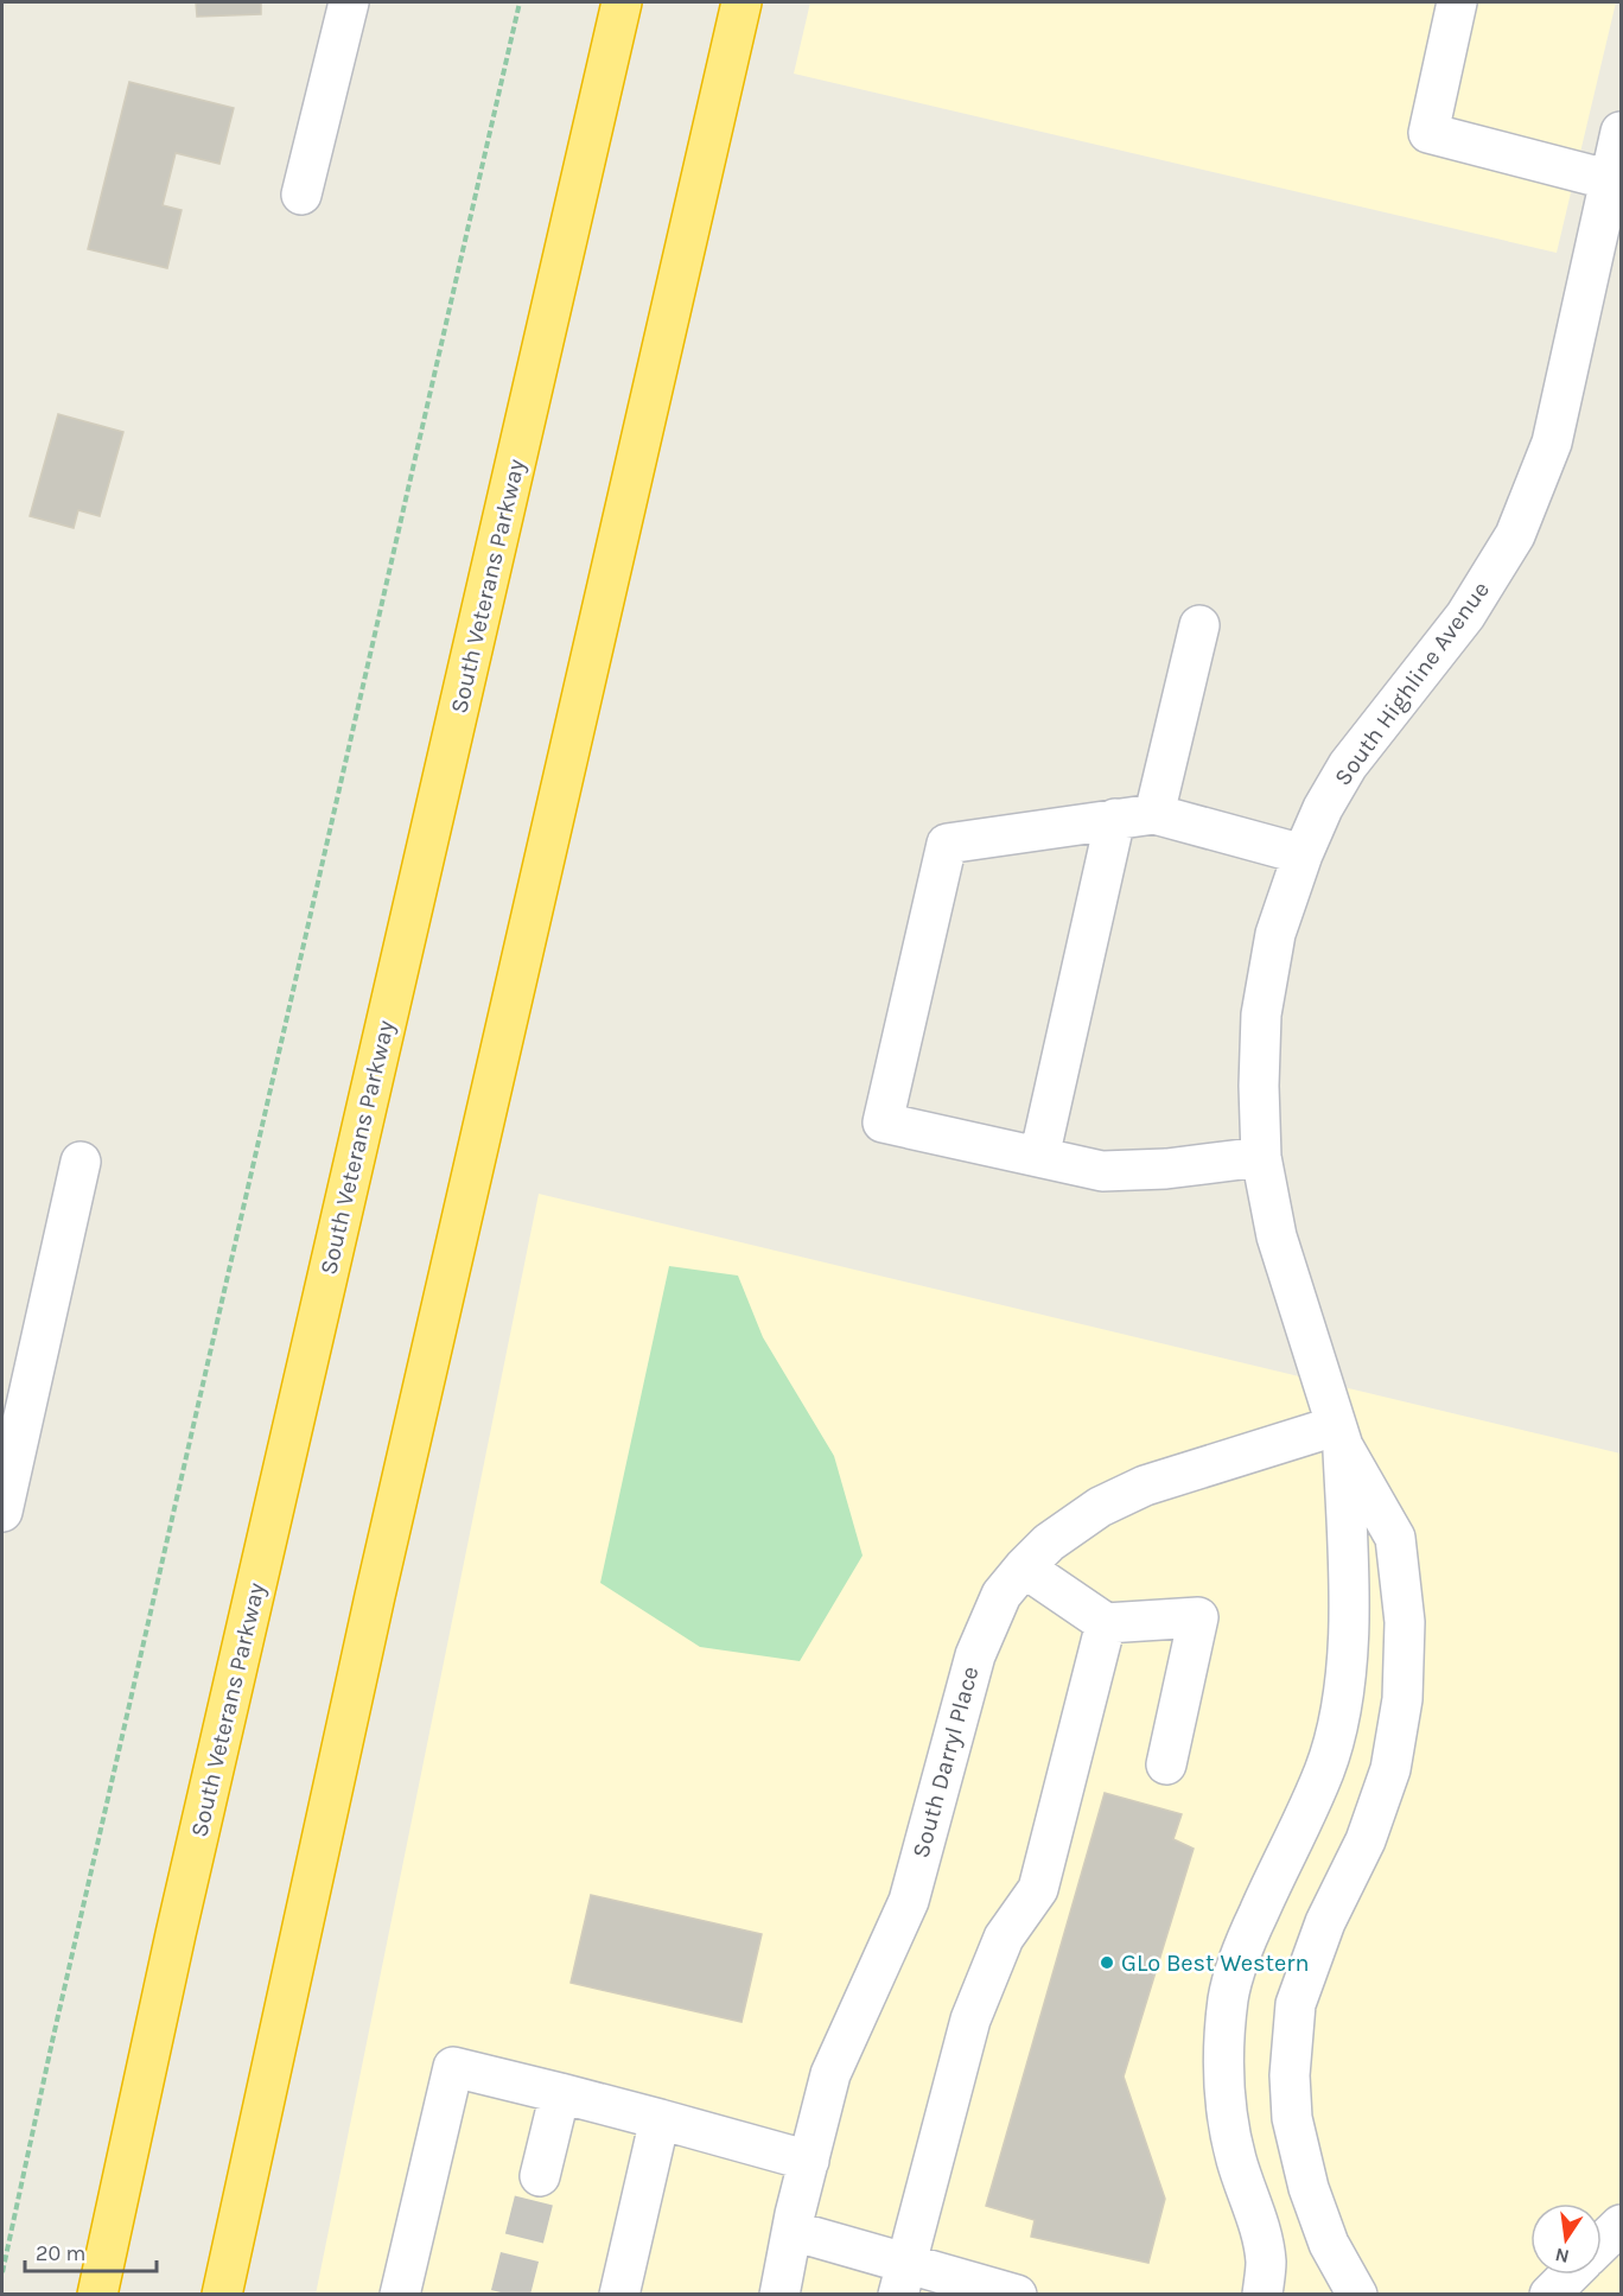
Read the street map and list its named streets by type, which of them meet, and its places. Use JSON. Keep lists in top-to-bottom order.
{
  "streets": {
    "highway": ["South Veterans Parkway"],
    "street": ["South Highline Avenue", "South Darryl Place"]
  },
  "crossings": [
    ["South Highline Avenue", "South Darryl Place"]
  ],
  "places": ["GLo Best Western"],
  "scale_bar": "20 m",
  "north": "bottom"
}
